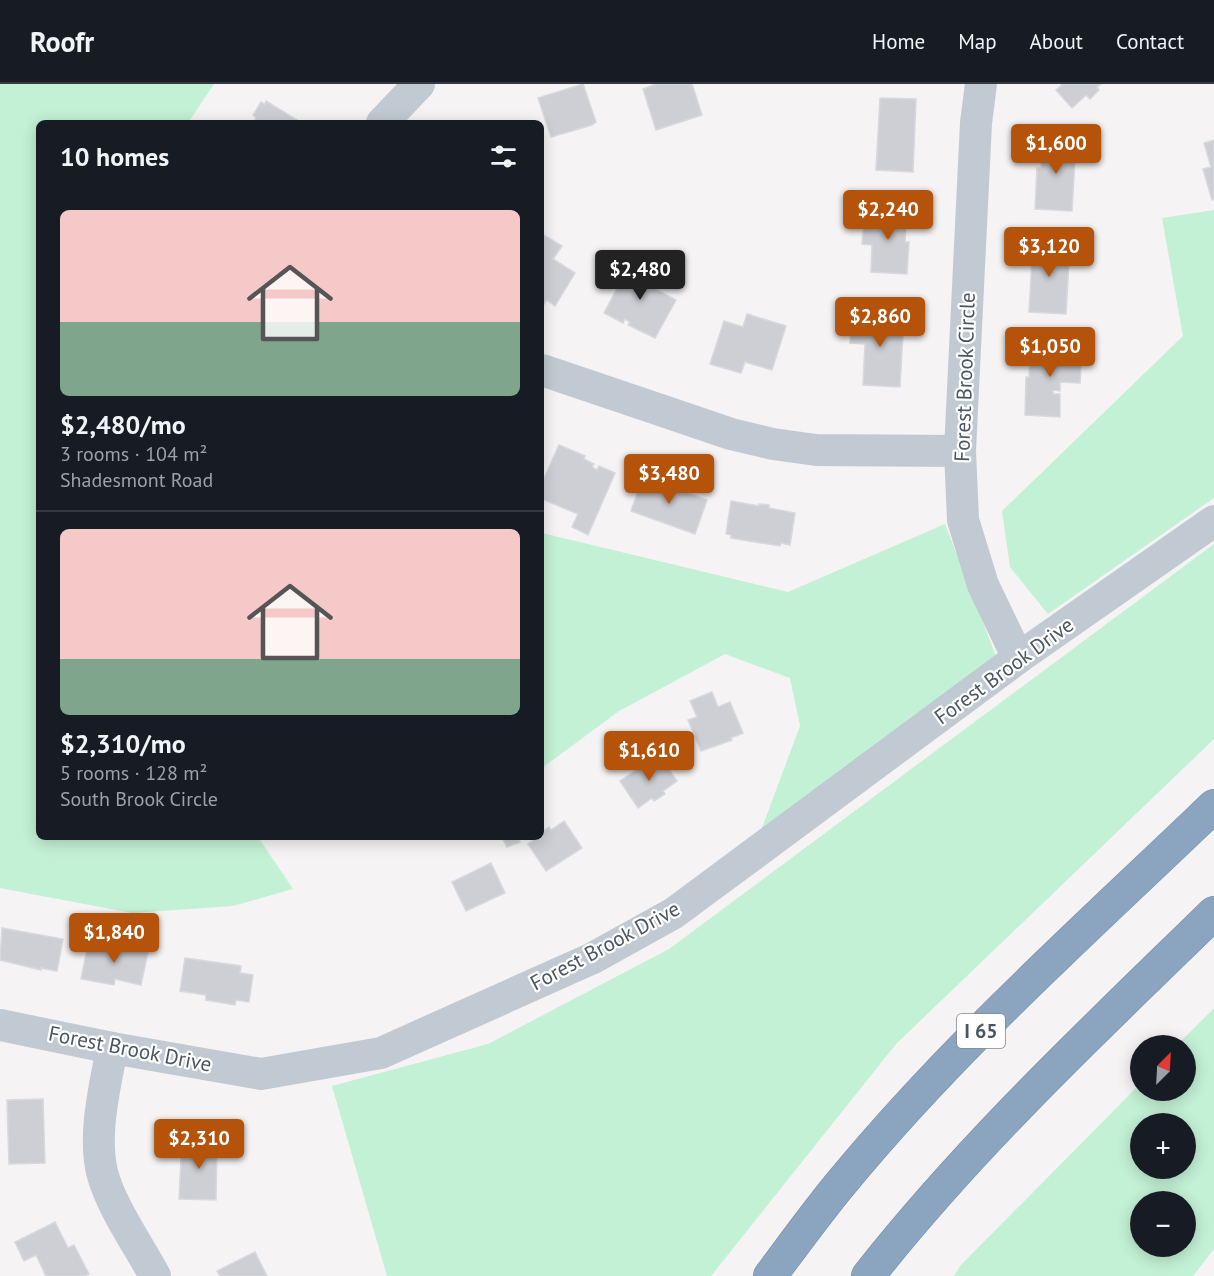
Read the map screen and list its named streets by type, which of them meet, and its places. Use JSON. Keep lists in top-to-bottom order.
{
  "streets": {
    "highway": ["I 65"],
    "street": ["Forest Brook Circle", "Forest Brook Drive"]
  },
  "crossings": [
    ["Forest Brook Circle", "Forest Brook Drive"]
  ],
  "north": "top right",
  "page": {
    "header": "Roofr",
    "nav": [
      "Home",
      "Map",
      "About",
      "Contact"
    ],
    "heading": "10 homes",
    "price": [
      "$1,600",
      "$2,240",
      "$3,120",
      "$2,480",
      "$2,860",
      "$1,050",
      "$3,480",
      "$1,610",
      "$1,840",
      "$2,310"
    ],
    "list": [
      {
        "name": "$2,480/mo",
        "note": "3 rooms · 104 m² · Shadesmont Road"
      },
      {
        "name": "$2,310/mo",
        "note": "5 rooms · 128 m² · South Brook Circle"
      }
    ],
    "map_buttons": ["+", "−"]
  }
}
